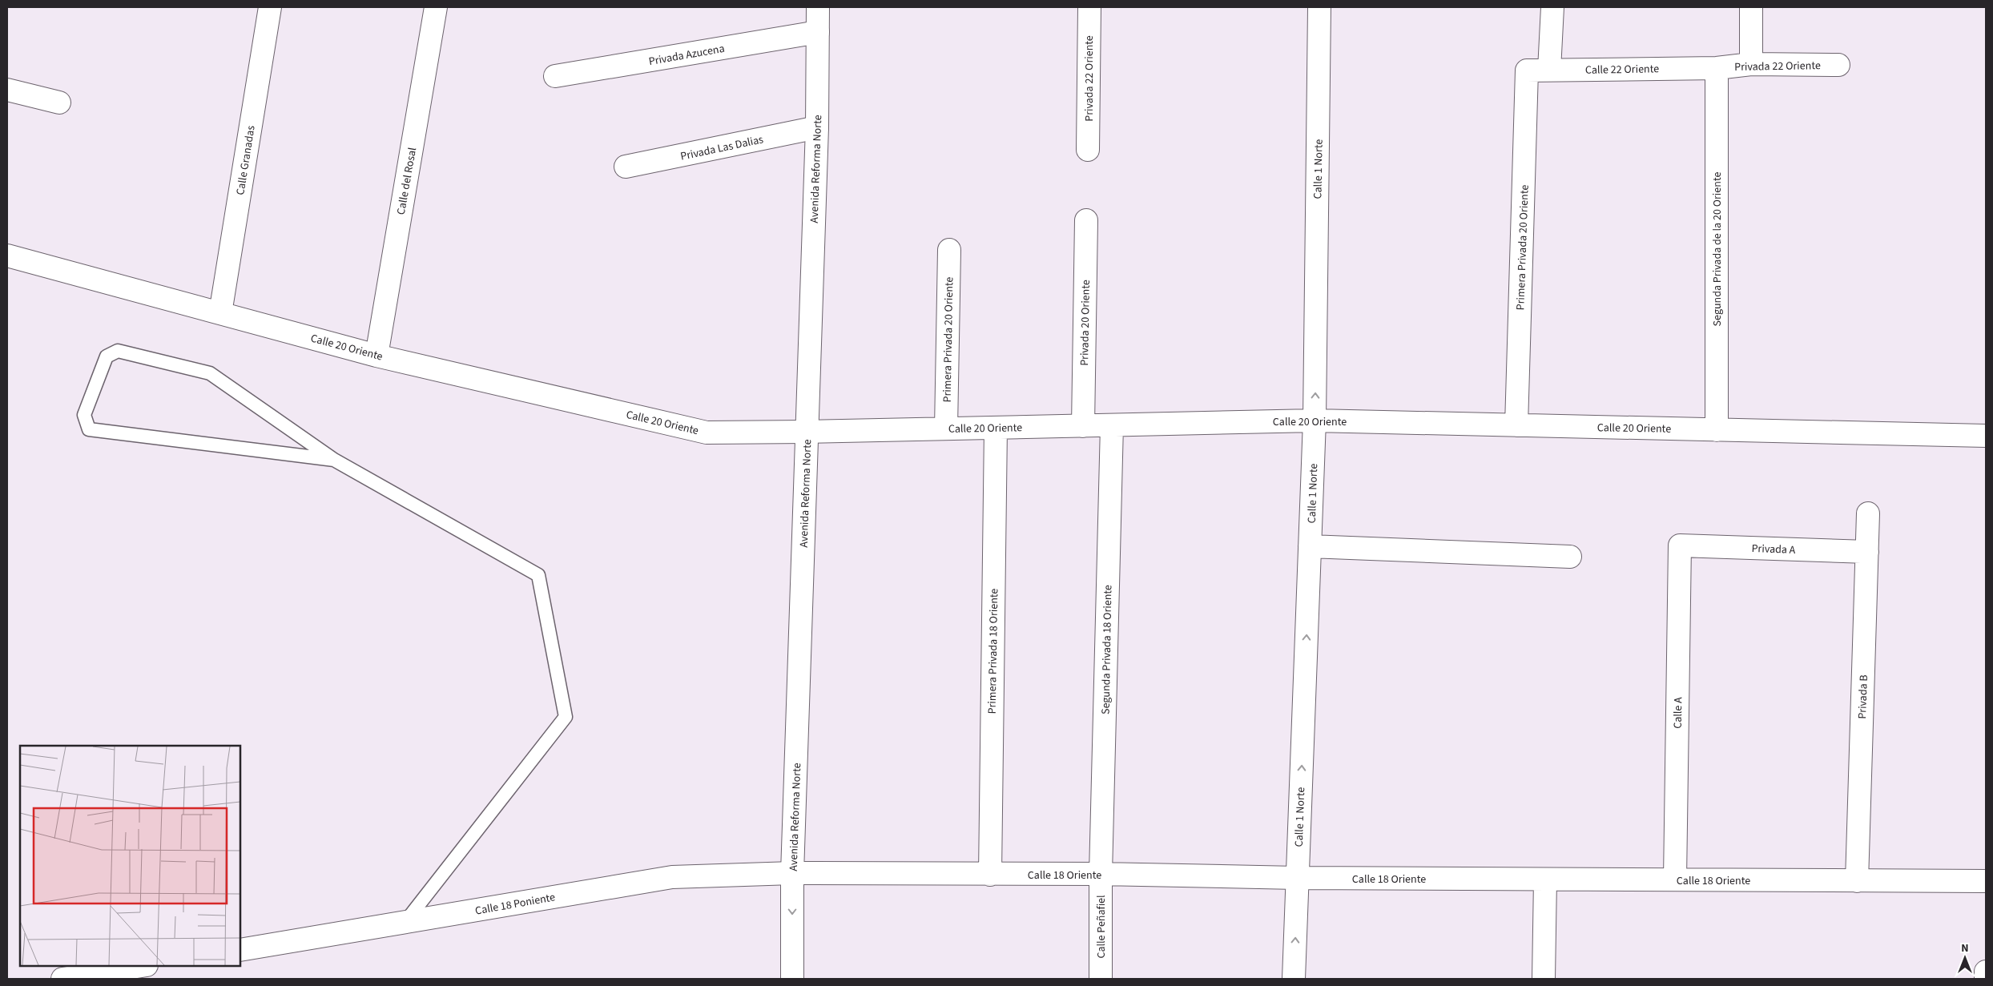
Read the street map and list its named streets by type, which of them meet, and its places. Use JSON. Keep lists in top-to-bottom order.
{
  "streets": {
    "street": [
      "Privada Azucena",
      "Privada 22 Oriente",
      "Calle 22 Oriente",
      "Privada Las Dalias",
      "Calle Granadas",
      "Avenida Reforma Norte",
      "Calle 1 Norte",
      "Calle del Rosal",
      "Primera Privada 20 Oriente",
      "Segunda Privada de la 20 Oriente",
      "Privada 20 Oriente",
      "Calle 20 Oriente",
      "Privada A",
      "Segunda Privada 18 Oriente",
      "Primera Privada 18 Oriente",
      "Privada B",
      "Calle A",
      "Calle 18 Oriente",
      "Calle 18 Poniente",
      "Calle Peñafiel"
    ]
  },
  "crossings": [
    ["Privada Azucena", "Avenida Reforma Norte"],
    ["Privada 22 Oriente", "Calle 22 Oriente"],
    ["Privada 22 Oriente", "Segunda Privada de la 20 Oriente"],
    ["Calle 22 Oriente", "Primera Privada 20 Oriente"],
    ["Calle 22 Oriente", "Segunda Privada de la 20 Oriente"],
    ["Privada Las Dalias", "Avenida Reforma Norte"],
    ["Calle Granadas", "Calle 20 Oriente"],
    ["Avenida Reforma Norte", "Calle 20 Oriente"],
    ["Avenida Reforma Norte", "Calle 18 Oriente"],
    ["Avenida Reforma Norte", "Calle 18 Poniente"],
    ["Calle 1 Norte", "Calle 20 Oriente"],
    ["Calle 1 Norte", "Calle 18 Oriente"],
    ["Calle del Rosal", "Calle 20 Oriente"],
    ["Primera Privada 20 Oriente", "Calle 20 Oriente"],
    ["Segunda Privada de la 20 Oriente", "Calle 20 Oriente"],
    ["Privada 20 Oriente", "Calle 20 Oriente"],
    ["Calle 20 Oriente", "Segunda Privada 18 Oriente"],
    ["Calle 20 Oriente", "Primera Privada 18 Oriente"],
    ["Privada A", "Privada B"],
    ["Privada A", "Calle A"],
    ["Segunda Privada 18 Oriente", "Calle 18 Oriente"],
    ["Segunda Privada 18 Oriente", "Calle Peñafiel"],
    ["Primera Privada 18 Oriente", "Calle 18 Oriente"],
    ["Privada B", "Calle 18 Oriente"],
    ["Calle A", "Calle 18 Oriente"],
    ["Calle 18 Oriente", "Calle 18 Poniente"],
    ["Calle 18 Oriente", "Calle Peñafiel"]
  ],
  "one_way": ["Calle 1 Norte"],
  "north": "top"
}
